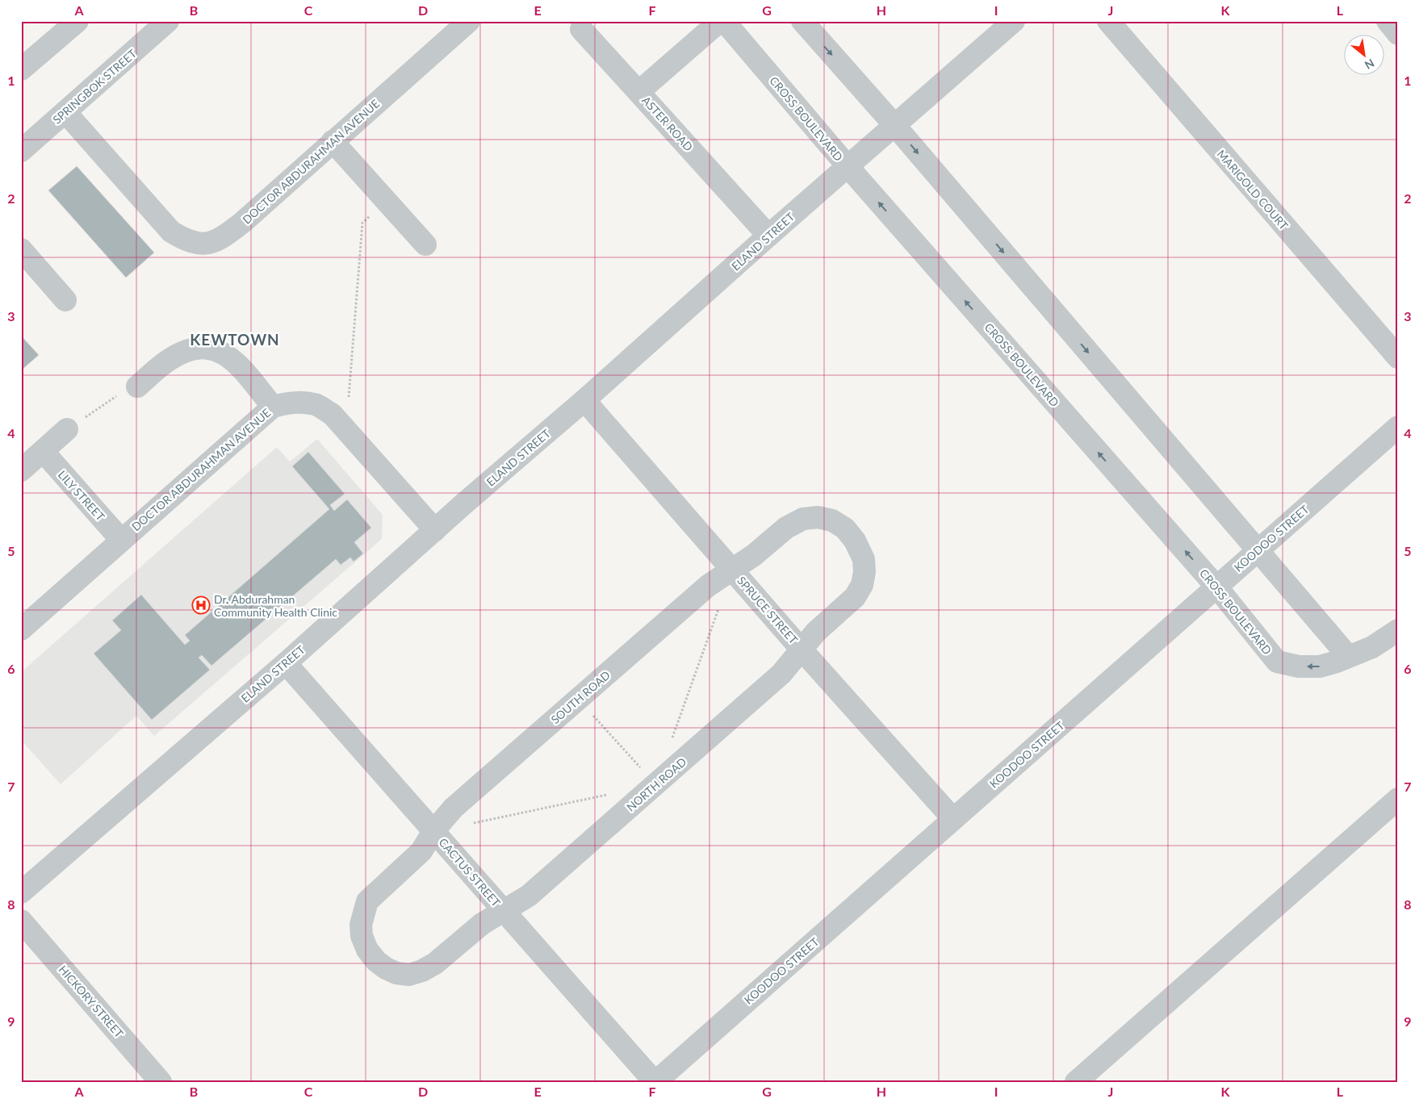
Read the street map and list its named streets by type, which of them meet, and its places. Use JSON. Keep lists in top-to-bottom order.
{
  "streets": {
    "street": [
      "SPRINGBOK STREET",
      "CROSS BOULEVARD",
      "ASTER ROAD",
      "DOCTOR ABDURAHMAN AVENUE",
      "MARIGOLD COURT",
      "ELAND STREET",
      "LILY STREET",
      "KOODOO STREET",
      "SPRUCE STREET",
      "SOUTH ROAD",
      "NORTH ROAD",
      "CACTUS STREET",
      "HICKORY STREET"
    ]
  },
  "crossings": [
    ["SPRINGBOK STREET", "DOCTOR ABDURAHMAN AVENUE"],
    ["CROSS BOULEVARD", "ELAND STREET"],
    ["CROSS BOULEVARD", "KOODOO STREET"],
    ["ASTER ROAD", "ELAND STREET"],
    ["DOCTOR ABDURAHMAN AVENUE", "ELAND STREET"],
    ["DOCTOR ABDURAHMAN AVENUE", "LILY STREET"],
    ["ELAND STREET", "SPRUCE STREET"],
    ["ELAND STREET", "CACTUS STREET"],
    ["KOODOO STREET", "SPRUCE STREET"],
    ["KOODOO STREET", "CACTUS STREET"],
    ["SPRUCE STREET", "SOUTH ROAD"],
    ["SPRUCE STREET", "NORTH ROAD"],
    ["SOUTH ROAD", "NORTH ROAD"],
    ["SOUTH ROAD", "CACTUS STREET"],
    ["NORTH ROAD", "CACTUS STREET"]
  ],
  "districts": ["KEWTOWN"],
  "places": {
    "hospital": ["Dr. Abdurahman Community Health Clinic"]
  },
  "north": "bottom right",
  "grid": {
    "columns": [
      "A",
      "B",
      "C",
      "D",
      "E",
      "F",
      "G",
      "H",
      "I",
      "J",
      "K",
      "L"
    ],
    "rows": [
      "1",
      "2",
      "3",
      "4",
      "5",
      "6",
      "7",
      "8",
      "9"
    ]
  }
}
